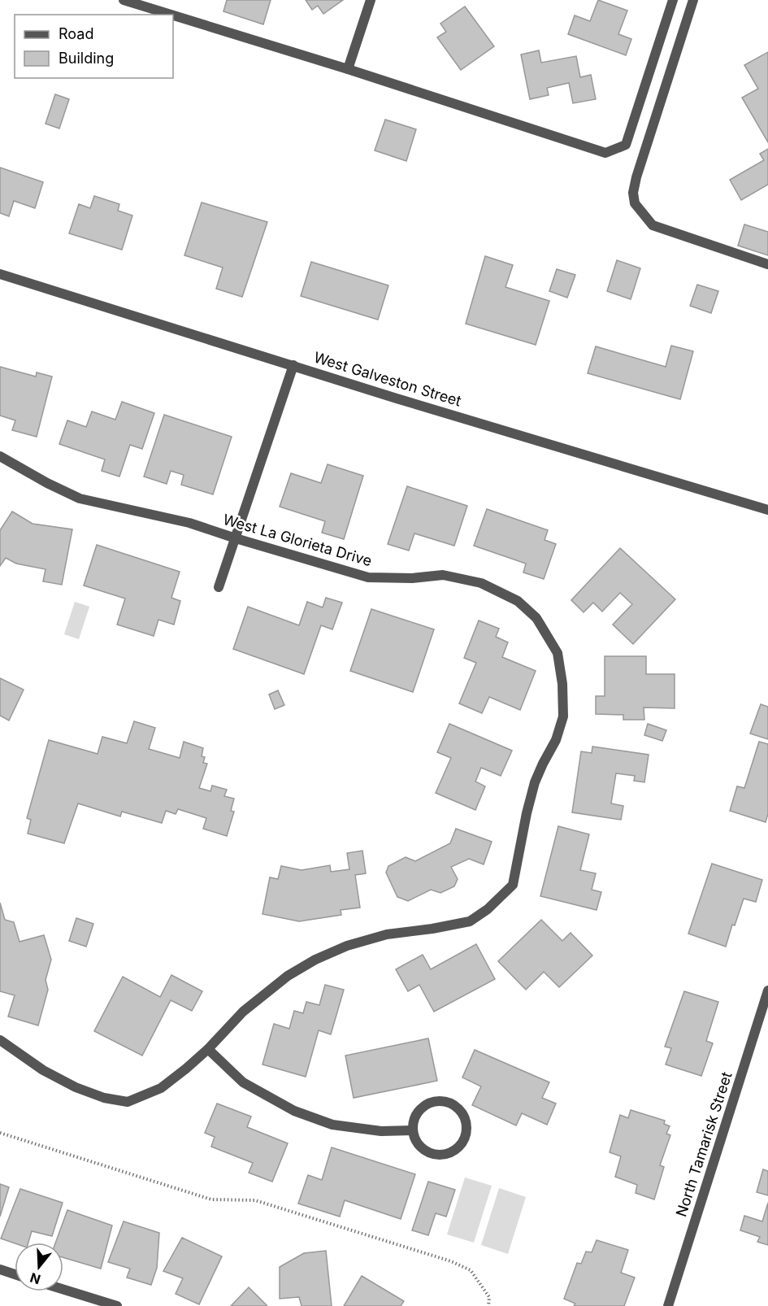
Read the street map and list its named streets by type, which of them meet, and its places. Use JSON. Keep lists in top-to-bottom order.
{
  "streets": {
    "street": ["West Galveston Street", "West La Glorieta Drive", "North Tamarisk Street"]
  },
  "legend": ["Road", "Building"],
  "north": "bottom"
}
